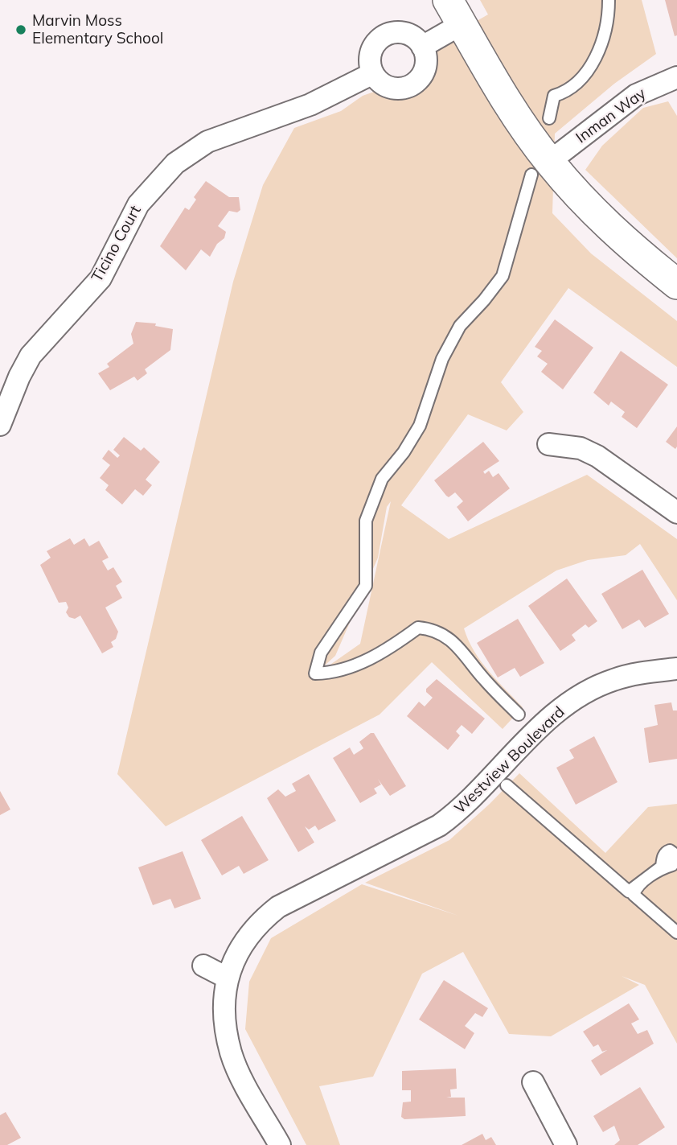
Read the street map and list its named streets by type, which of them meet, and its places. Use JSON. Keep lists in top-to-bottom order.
{
  "streets": {
    "street": ["Inman Way", "Ticino Court", "Westview Boulevard"]
  },
  "places": ["Marvin Moss Elementary School"]
}
